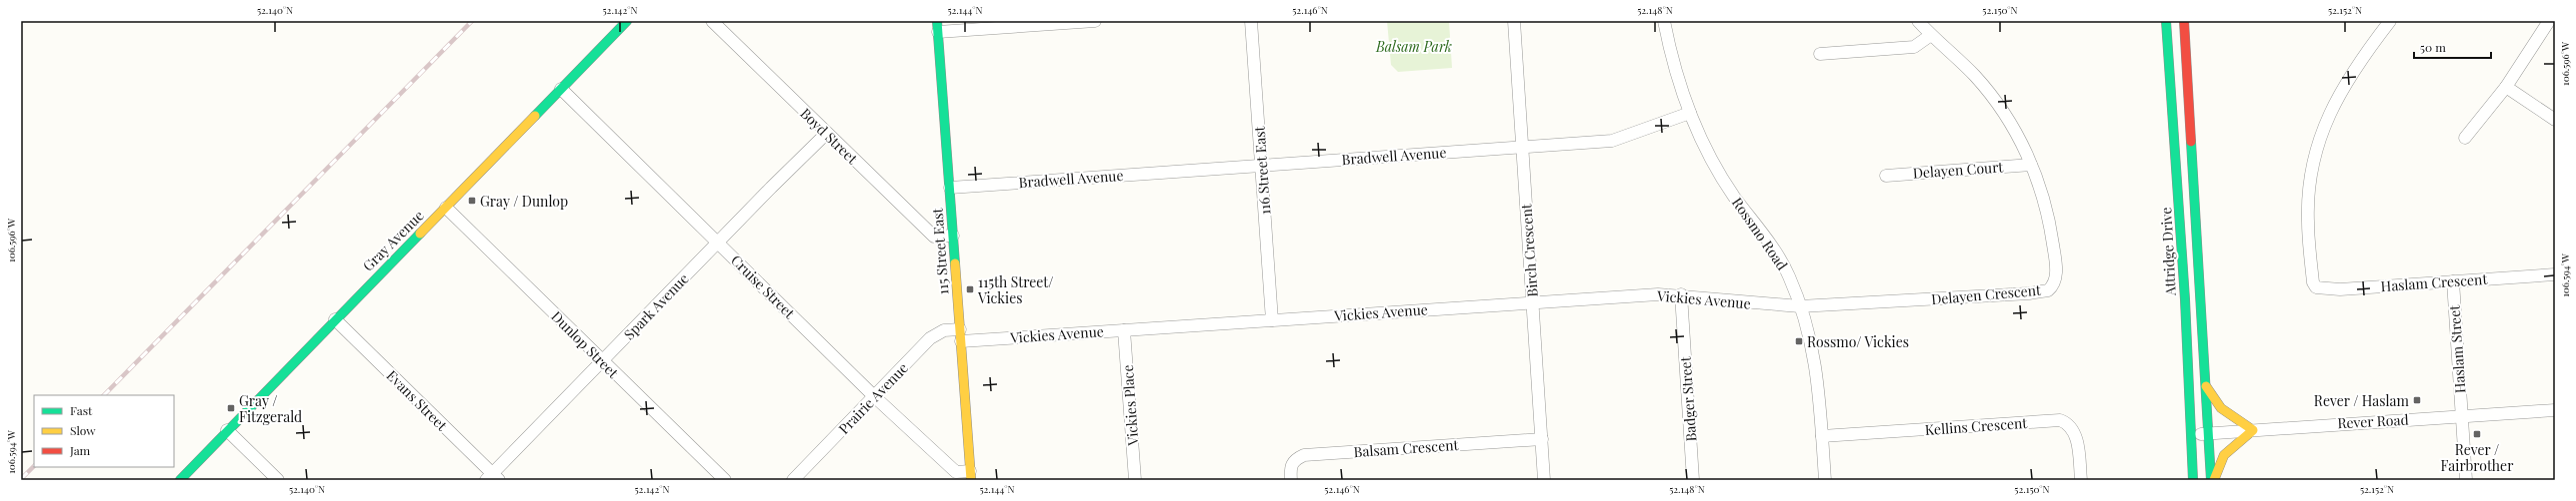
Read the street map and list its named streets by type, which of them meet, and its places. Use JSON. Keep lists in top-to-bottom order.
{
  "streets": {
    "street": [
      "Boyd Street",
      "Bradwell Avenue",
      "Delayen Court",
      "116 Street East",
      "Rossmo Road",
      "Gray Avenue",
      "Birch Crescent",
      "115 Street East",
      "Attridge Drive",
      "Haslam Crescent",
      "Cruise Street",
      "Delayen Crescent",
      "Vickies Avenue",
      "Spark Avenue",
      "Dunlop Street",
      "Haslam Street",
      "Prairie Avenue",
      "Badger Street",
      "Evans Street",
      "Vickies Place",
      "Rever Road",
      "Kellins Crescent",
      "Balsam Crescent"
    ]
  },
  "crossings": [
    ["Boyd Street", "115 Street East"],
    ["Boyd Street", "Spark Avenue"],
    ["Bradwell Avenue", "116 Street East"],
    ["Bradwell Avenue", "Rossmo Road"],
    ["Bradwell Avenue", "Birch Crescent"],
    ["Bradwell Avenue", "115 Street East"],
    ["Delayen Court", "Delayen Crescent"],
    ["116 Street East", "Vickies Avenue"],
    ["Rossmo Road", "Delayen Crescent"],
    ["Rossmo Road", "Vickies Avenue"],
    ["Rossmo Road", "Kellins Crescent"],
    ["Gray Avenue", "Cruise Street"],
    ["Gray Avenue", "Dunlop Street"],
    ["Gray Avenue", "Evans Street"],
    ["Birch Crescent", "Vickies Avenue"],
    ["Birch Crescent", "Balsam Crescent"],
    ["115 Street East", "Cruise Street"],
    ["115 Street East", "Vickies Avenue"],
    ["115 Street East", "Prairie Avenue"],
    ["Attridge Drive", "Rever Road"],
    ["Haslam Crescent", "Haslam Street"],
    ["Cruise Street", "Spark Avenue"],
    ["Cruise Street", "Prairie Avenue"],
    ["Delayen Crescent", "Vickies Avenue"],
    ["Vickies Avenue", "Prairie Avenue"],
    ["Vickies Avenue", "Badger Street"],
    ["Vickies Avenue", "Vickies Place"],
    ["Spark Avenue", "Dunlop Street"],
    ["Spark Avenue", "Evans Street"],
    ["Haslam Street", "Rever Road"]
  ],
  "parks": ["Balsam Park"],
  "places": {
    "transit": [
      "Gray / Dunlop",
      "115th Street/ Vickies",
      "Rossmo/ Vickies",
      "Rever / Haslam",
      "Gray / Fitzgerald",
      "Rever / Fairbrother"
    ]
  },
  "legend": ["Fast", "Slow", "Jam"],
  "scale_bar": "50 m",
  "coordinates": [
    "52.140°N",
    "52.142°N",
    "52.144°N",
    "52.146°N",
    "52.148°N",
    "52.150°N",
    "52.152°N",
    "106.596°W",
    "106.594°W"
  ]
}
